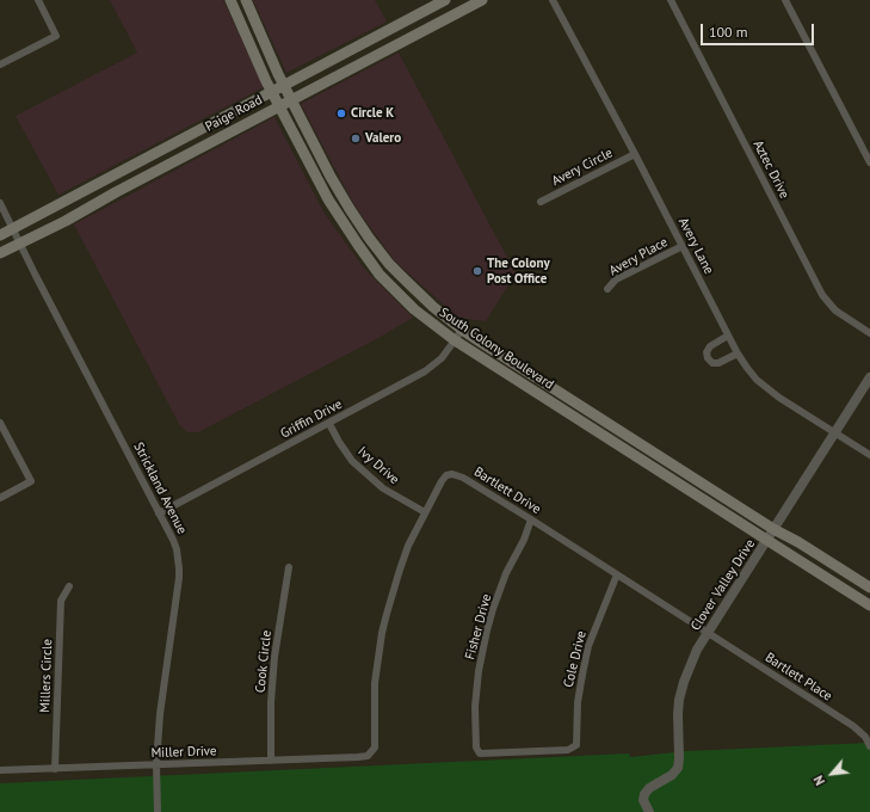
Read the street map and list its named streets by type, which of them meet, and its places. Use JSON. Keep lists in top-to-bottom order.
{
  "streets": {
    "main road": ["Paige Road", "South Colony Boulevard"],
    "street": [
      "Avery Circle",
      "Aztec Drive",
      "Avery Lane",
      "Avery Place",
      "Griffin Drive",
      "Ivy Drive",
      "Strickland Avenue",
      "Bartlett Drive",
      "Clover Valley Drive",
      "Fisher Drive",
      "Cole Drive",
      "Cook Circle",
      "Millers Circle",
      "Bartlett Place",
      "Miller Drive"
    ]
  },
  "crossings": [
    ["Paige Road", "South Colony Boulevard"],
    ["Paige Road", "Strickland Avenue"],
    ["Avery Circle", "Avery Lane"],
    ["Avery Lane", "Avery Place"],
    ["Avery Lane", "Clover Valley Drive"],
    ["South Colony Boulevard", "Griffin Drive"],
    ["South Colony Boulevard", "Clover Valley Drive"],
    ["Griffin Drive", "Ivy Drive"],
    ["Griffin Drive", "Strickland Avenue"],
    ["Ivy Drive", "Bartlett Drive"],
    ["Strickland Avenue", "Miller Drive"],
    ["Bartlett Drive", "Clover Valley Drive"],
    ["Bartlett Drive", "Fisher Drive"],
    ["Bartlett Drive", "Cole Drive"],
    ["Bartlett Drive", "Bartlett Place"],
    ["Bartlett Drive", "Miller Drive"],
    ["Clover Valley Drive", "Bartlett Place"],
    ["Fisher Drive", "Cole Drive"],
    ["Cook Circle", "Miller Drive"],
    ["Millers Circle", "Miller Drive"]
  ],
  "places": ["Circle K", "Valero", "The Colony Post Office"],
  "scale_bar": "100 m",
  "north": "bottom left"
}
